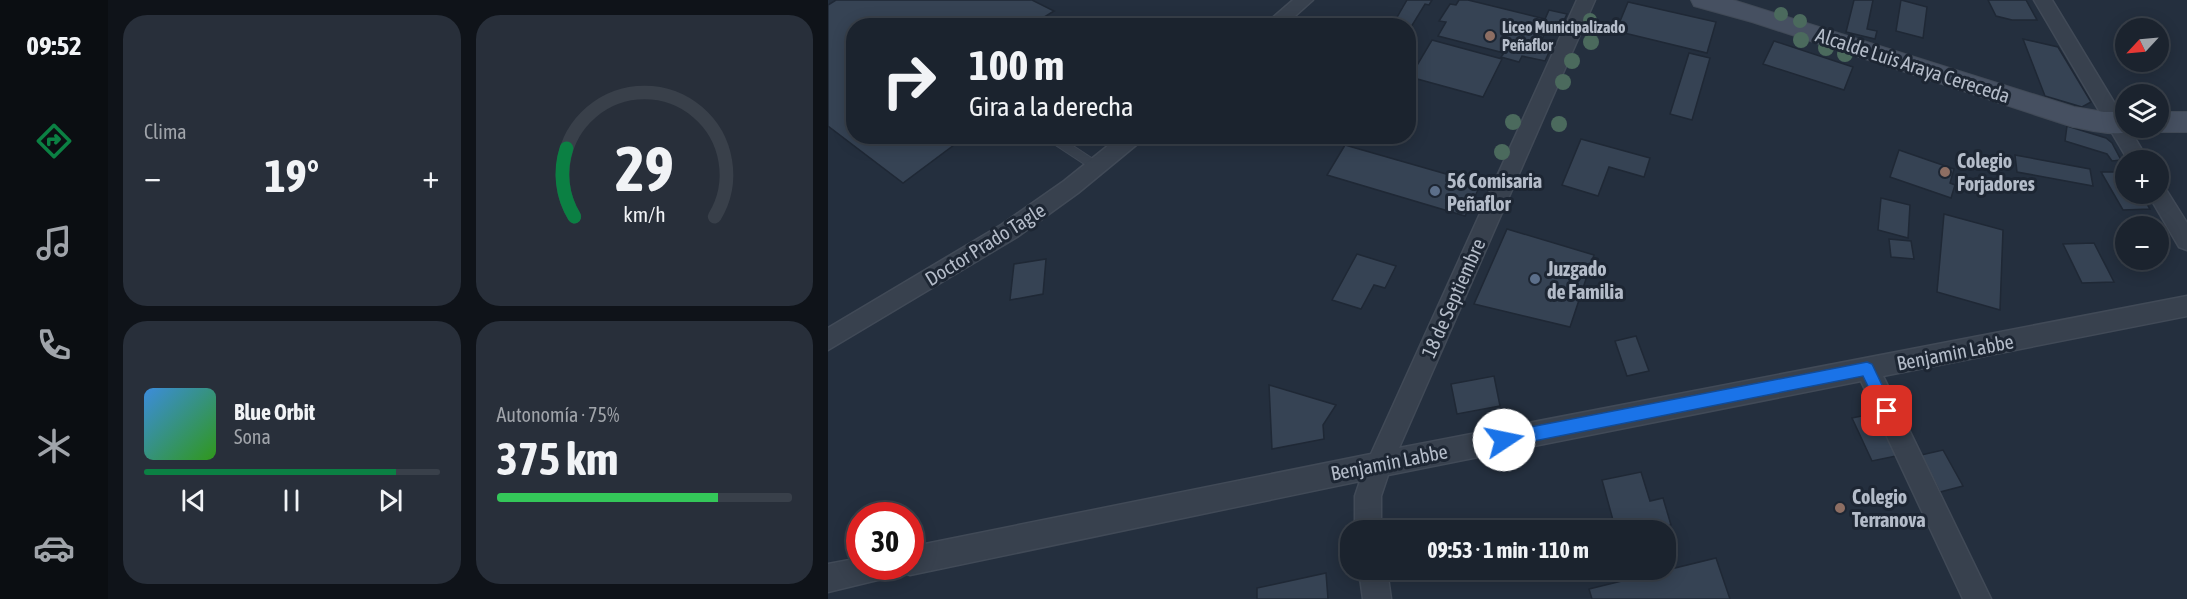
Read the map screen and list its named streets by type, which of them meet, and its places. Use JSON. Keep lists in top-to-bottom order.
{
  "streets": {
    "main road": ["Alcalde Luis Araya Cereceda"],
    "street": ["Doctor Prado Tagle", "18 de Septiembre", "Benjamin Labbe"]
  },
  "crossings": [
    ["18 de Septiembre", "Benjamin Labbe"]
  ],
  "places": [
    "Liceo Municipalizado Peñaflor",
    "Colegio Forjadores",
    "56 Comisaria Peñaflor",
    "Juzgado de Familia",
    "Colegio Terranova"
  ],
  "north": "bottom left",
  "page": {
    "tabs": "09:52",
    "tile": [
      "Clima",
      ["Autonomía · 75%", "375 km"]
    ],
    "map_buttons": ["+", "−"],
    "turn": ["100 m", "Gira a la derecha"],
    "heat": ["−", "19°", "+"],
    "song": ["Blue Orbit", "Sona"],
    "limit": "30",
    "trip": "09:53 · 1 min · 110 m",
    "gauge": ["29", "km/h"]
  }
}
